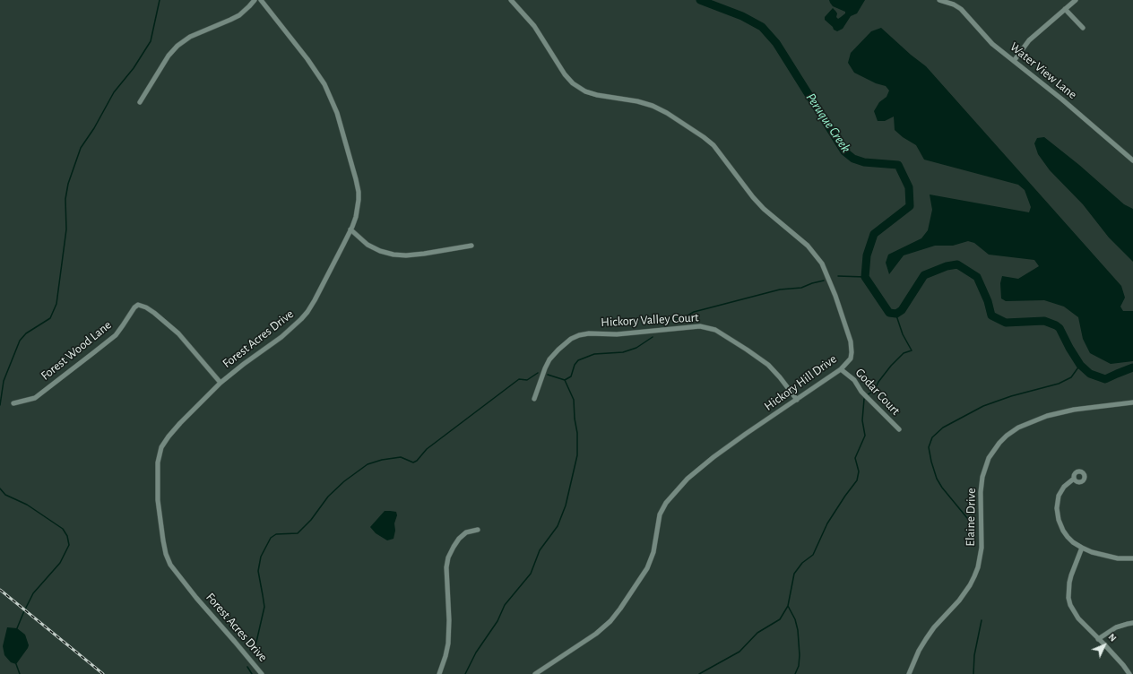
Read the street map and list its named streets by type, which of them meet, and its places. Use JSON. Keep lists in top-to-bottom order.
{
  "streets": {
    "street": [
      "Water View Lane",
      "Hickory Valley Court",
      "Forest Acres Drive",
      "Forest Wood Lane",
      "Hickory Hill Drive",
      "Godar Court",
      "Elaine Drive"
    ]
  },
  "crossings": [
    ["Hickory Valley Court", "Hickory Hill Drive"],
    ["Forest Acres Drive", "Forest Wood Lane"],
    ["Hickory Hill Drive", "Godar Court"]
  ],
  "water": ["Peruque Creek"],
  "north": "top right"
}
